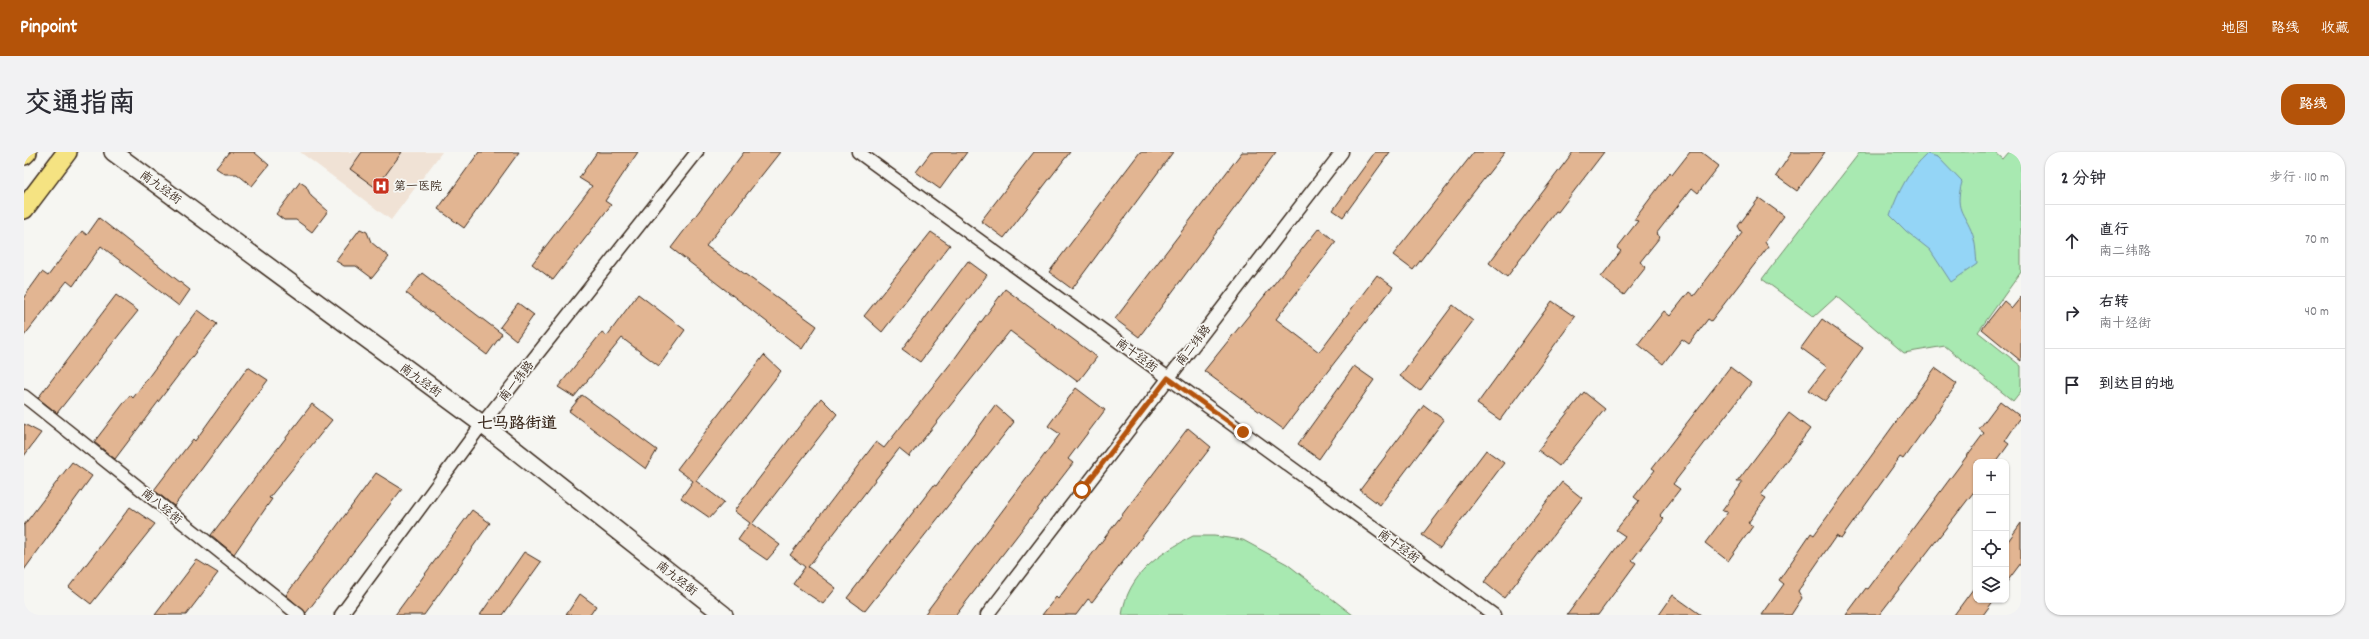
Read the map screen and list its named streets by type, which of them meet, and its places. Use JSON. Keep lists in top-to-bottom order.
{
  "streets": {
    "main road": ["南九经街"],
    "street": [
      "南二纬路",
      "南十经街",
      "南一纬路",
      "南八经街"
    ]
  },
  "crossings": [
    ["南九经街", "南一纬路"],
    ["南二纬路", "南十经街"]
  ],
  "districts": ["七马路街道"],
  "places": {
    "hospital": ["第一医院"]
  },
  "page": {
    "header": "Pinpoint",
    "nav": ["地图", "路线", "收藏"],
    "title": "交通指南",
    "buttons": "路线",
    "heading": ["2 分钟", "步行 · 110 m"],
    "list": [
      ["直行", "南二纬路", "70 m"],
      ["右转", "南十经街", "40 m"],
      "到达目的地"
    ],
    "map_buttons": ["+", "−"]
  }
}
